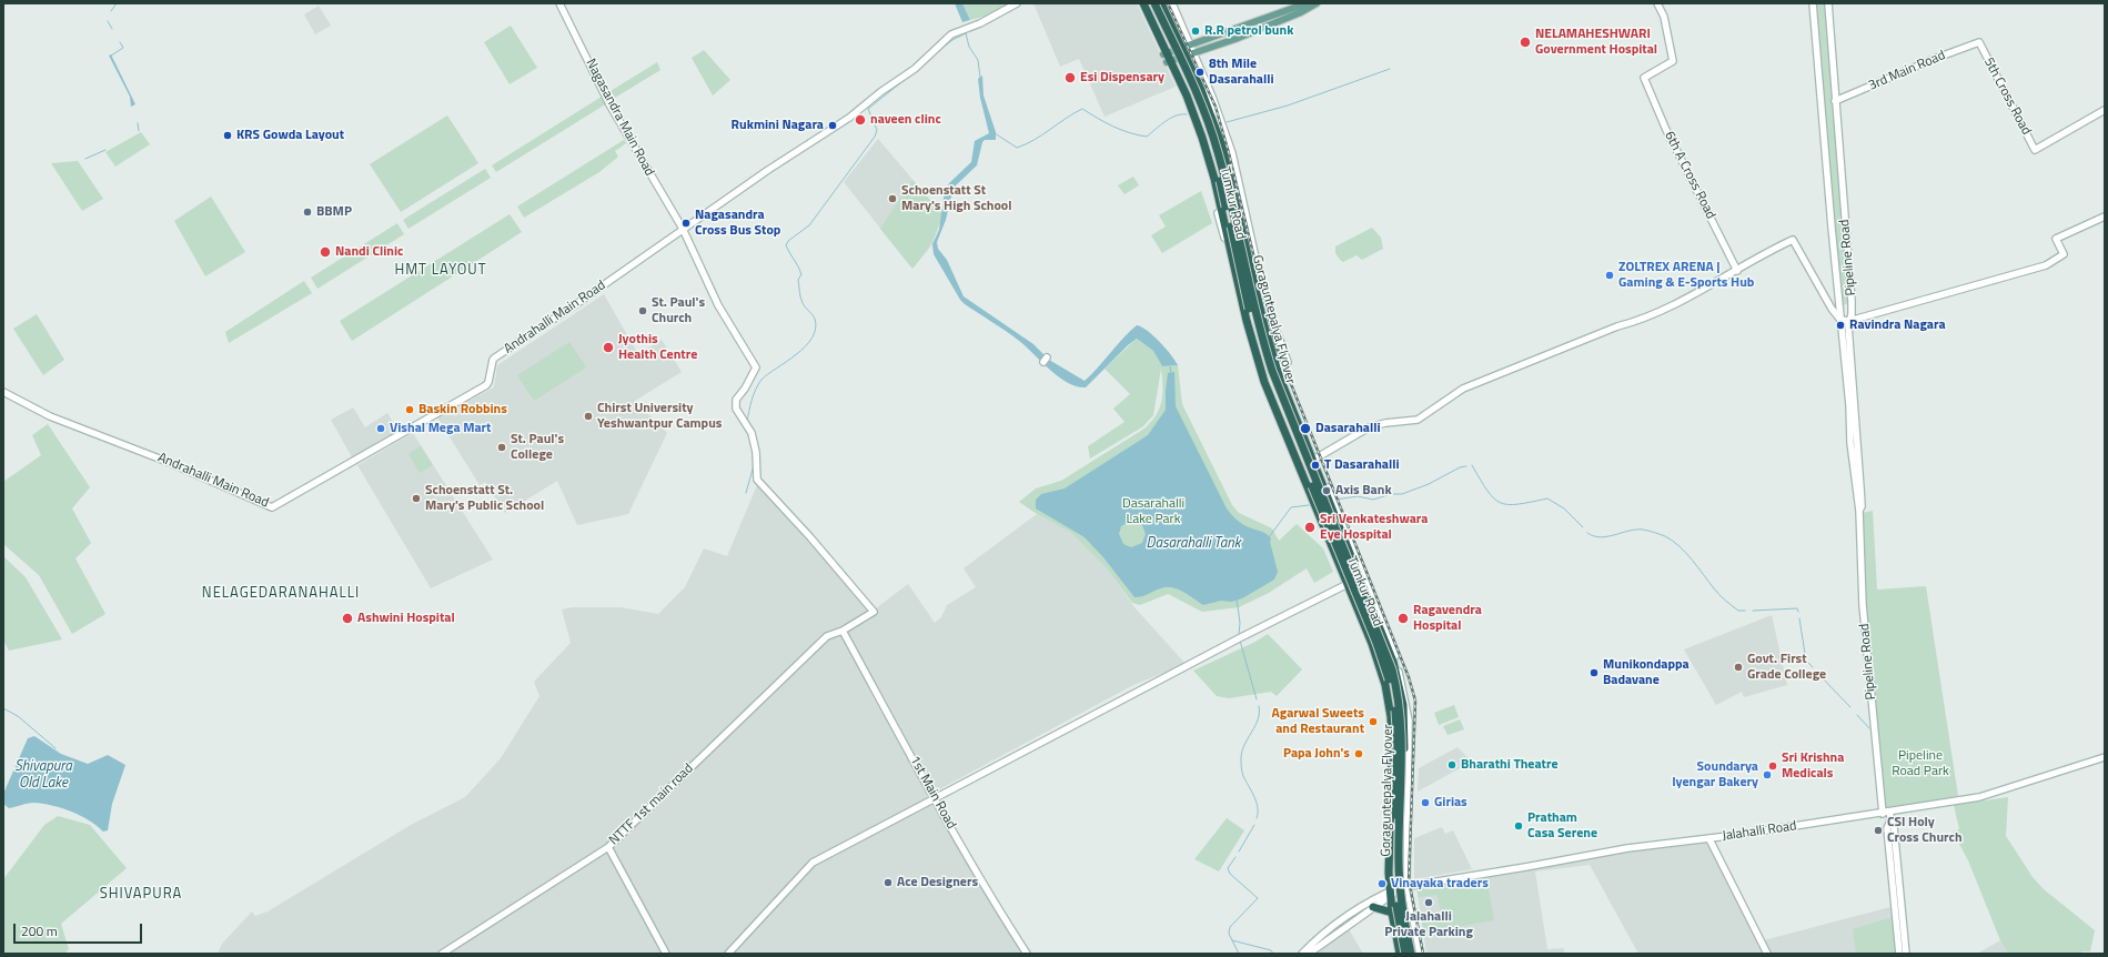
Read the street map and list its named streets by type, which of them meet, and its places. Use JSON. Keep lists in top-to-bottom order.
{
  "streets": {
    "highway": ["Tumkur Road", "Goraguntepalya Flyover"],
    "street": [
      "3rd Main Road",
      "5th Cross Road",
      "Nagasandra Main Road",
      "6th A Cross Road",
      "Pipeline Road",
      "Andrahalli Main Road",
      "1st Main Road",
      "NTTF 1st main road",
      "Jalahalli Road"
    ]
  },
  "crossings": [
    ["3rd Main Road", "5th Cross Road"],
    ["3rd Main Road", "Pipeline Road"],
    ["Nagasandra Main Road", "Andrahalli Main Road"],
    ["Nagasandra Main Road", "1st Main Road"],
    ["Nagasandra Main Road", "NTTF 1st main road"],
    ["Tumkur Road", "Jalahalli Road"],
    ["Pipeline Road", "Jalahalli Road"],
    ["1st Main Road", "NTTF 1st main road"]
  ],
  "districts": ["HMT LAYOUT", "NELAGEDARANAHALLI", "SHIVAPURA"],
  "water": ["Dasarahalli Tank", "Shivapura Old Lake"],
  "parks": ["Dasarahalli Lake Park", "Pipeline Road Park"],
  "places": [
    "R.R petrol bunk",
    "NELAMAHESHWARI Government Hospital",
    "8th Mile Dasarahalli",
    "Esi Dispensary",
    "naveen clinc",
    "Rukmini Nagara",
    "KRS Gowda Layout",
    "Schoenstatt St Mary's High School",
    "BBMP",
    "Nagasandra Cross Bus Stop",
    "Nandi Clinic",
    "ZOLTREX ARENA | Gaming & E-Sports Hub",
    "St. Paul's Church",
    "Ravindra Nagara",
    "Jyothis Health Centre",
    "Baskin Robbins",
    "Chirst University Yeshwantpur Campus",
    "Vishal Mega Mart",
    "Dasarahalli",
    "St. Paul's College",
    "T Dasarahalli",
    "Axis Bank",
    "Schoenstatt St. Mary's Public School",
    "Sri Venkateshwara Eye Hospital",
    "Ashwini Hospital",
    "Ragavendra Hospital",
    "Govt. First Grade College",
    "Munikondappa Badavane",
    "Agarwal Sweets and Restaurant",
    "Papa John's",
    "Bharathi Theatre",
    "Sri Krishna Medicals",
    "Soundarya Iyengar Bakery",
    "Girias",
    "Pratham Casa Serene",
    "CSI Holy Cross Church",
    "Ace Designers",
    "Vinayaka traders",
    "Jalahalli Private Parking"
  ],
  "scale_bar": "200 m"
}
